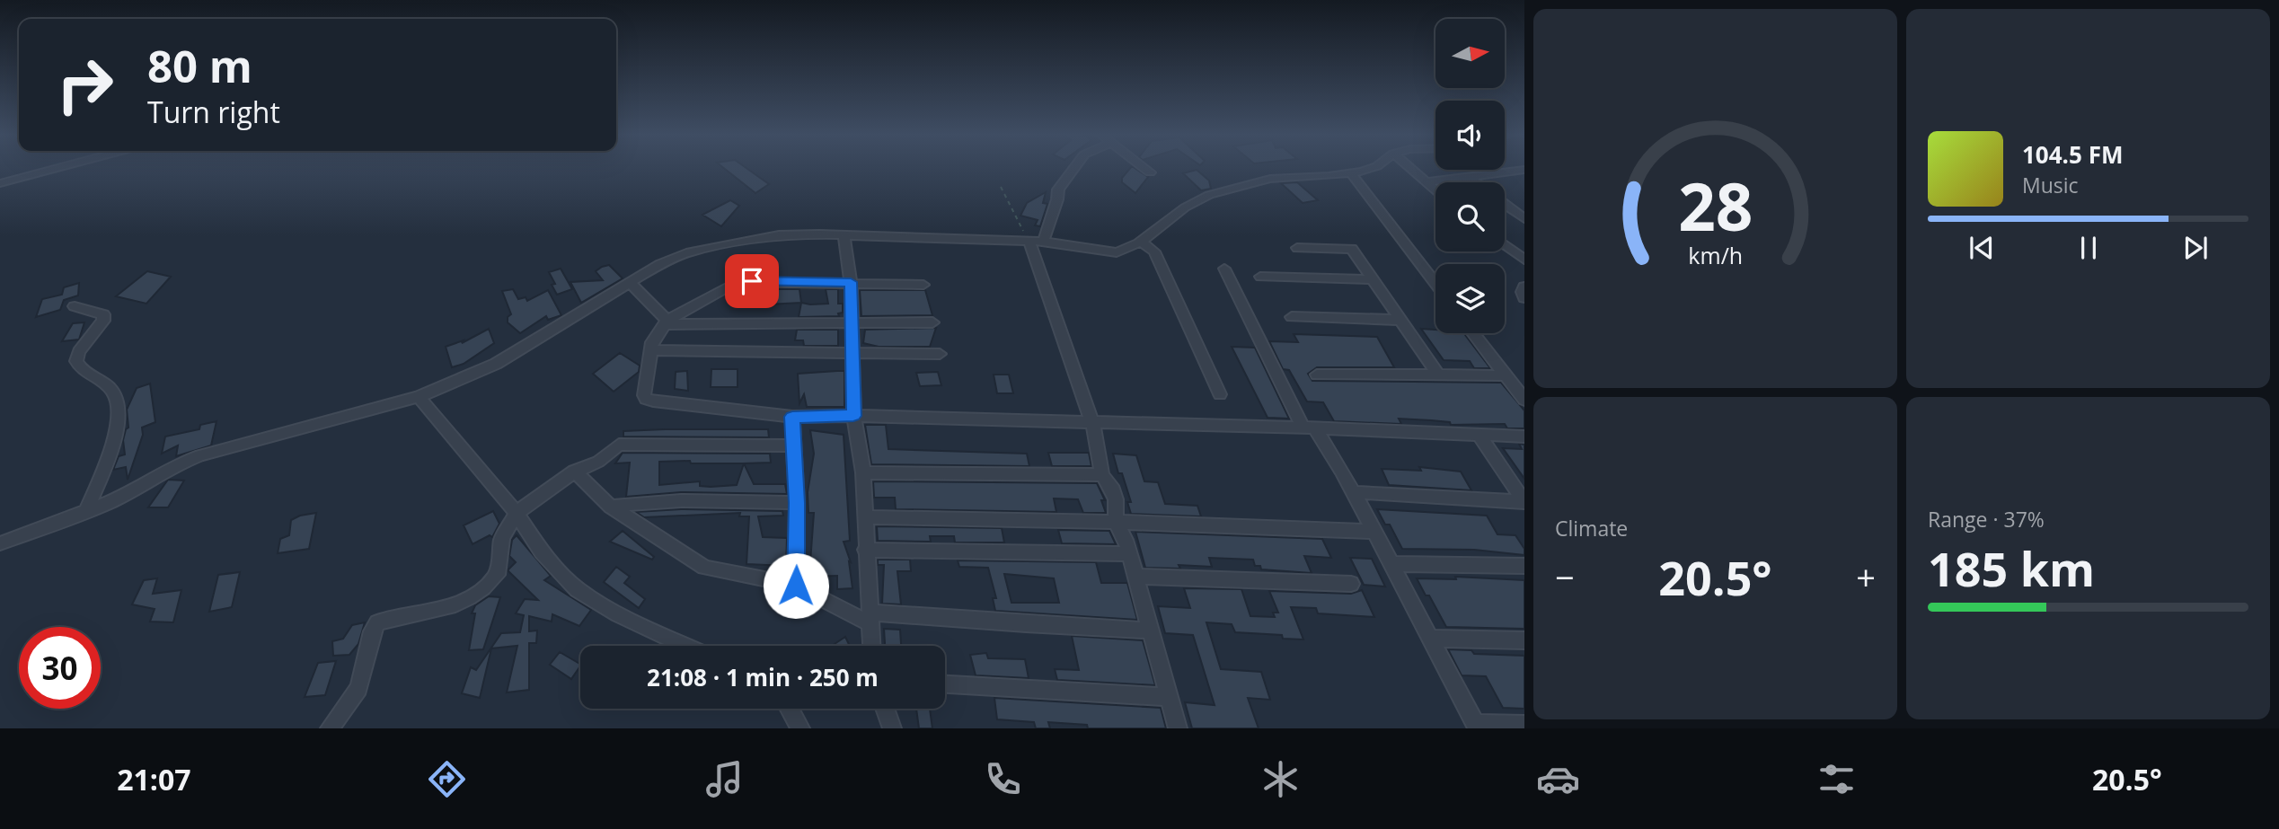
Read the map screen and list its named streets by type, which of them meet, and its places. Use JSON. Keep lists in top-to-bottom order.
{
  "north": "right",
  "page": {
    "turn": ["80 m", "Turn right"],
    "song": ["104.5 FM", "Music"],
    "tile": [
      "Climate",
      ["Range · 37%", "185 km"]
    ],
    "heat": ["−", "20.5°", "+"],
    "limit": "30",
    "trip": "21:08 · 1 min · 250 m",
    "tabs": ["21:07", "20.5°"],
    "gauge": ["28", "km/h"]
  }
}
